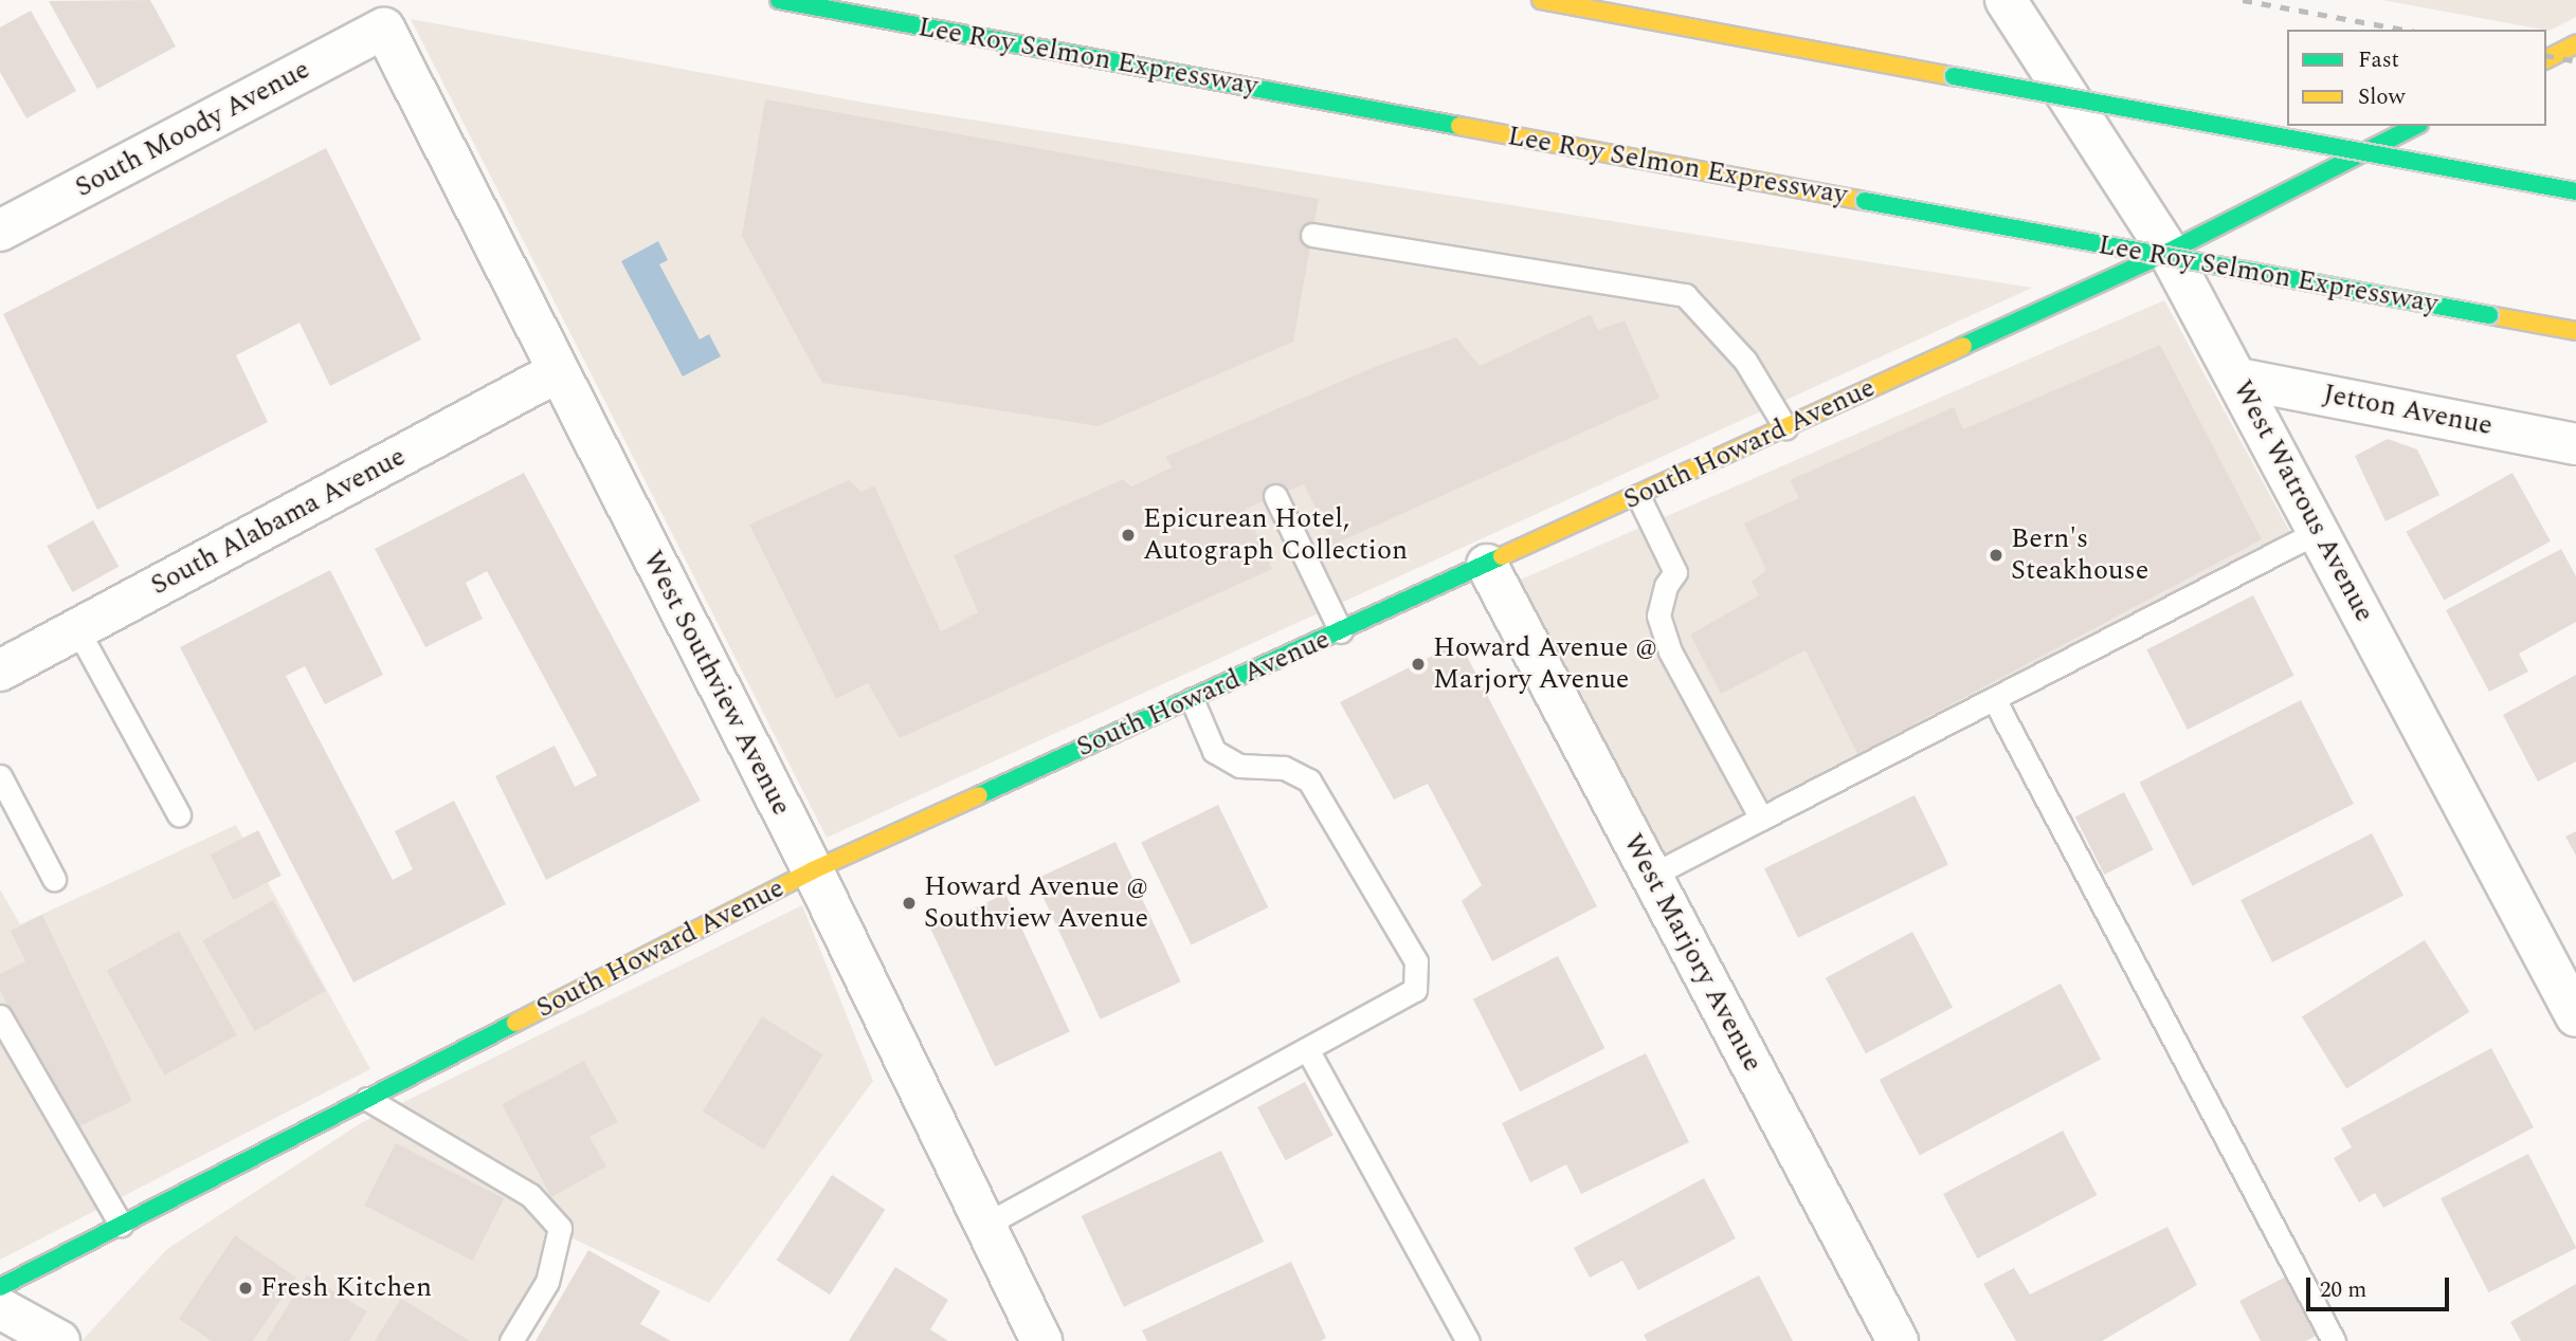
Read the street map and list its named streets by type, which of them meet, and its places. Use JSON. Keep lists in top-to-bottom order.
{
  "streets": {
    "main road": ["Lee Roy Selmon Expressway", "South Howard Avenue"],
    "street": [
      "South Moody Avenue",
      "Jetton Avenue",
      "West Watrous Avenue",
      "South Alabama Avenue",
      "West Southview Avenue",
      "West Marjory Avenue"
    ]
  },
  "crossings": [
    ["South Moody Avenue", "West Southview Avenue"],
    ["Jetton Avenue", "West Watrous Avenue"],
    ["South Howard Avenue", "West Watrous Avenue"],
    ["South Howard Avenue", "West Southview Avenue"],
    ["South Howard Avenue", "West Marjory Avenue"],
    ["South Alabama Avenue", "West Southview Avenue"]
  ],
  "places": [
    "Epicurean Hotel, Autograph Collection",
    "Bern's Steakhouse",
    "Howard Avenue @ Marjory Avenue",
    "Howard Avenue @ Southview Avenue",
    "Fresh Kitchen"
  ],
  "legend": ["Fast", "Slow"],
  "scale_bar": "20 m"
}
